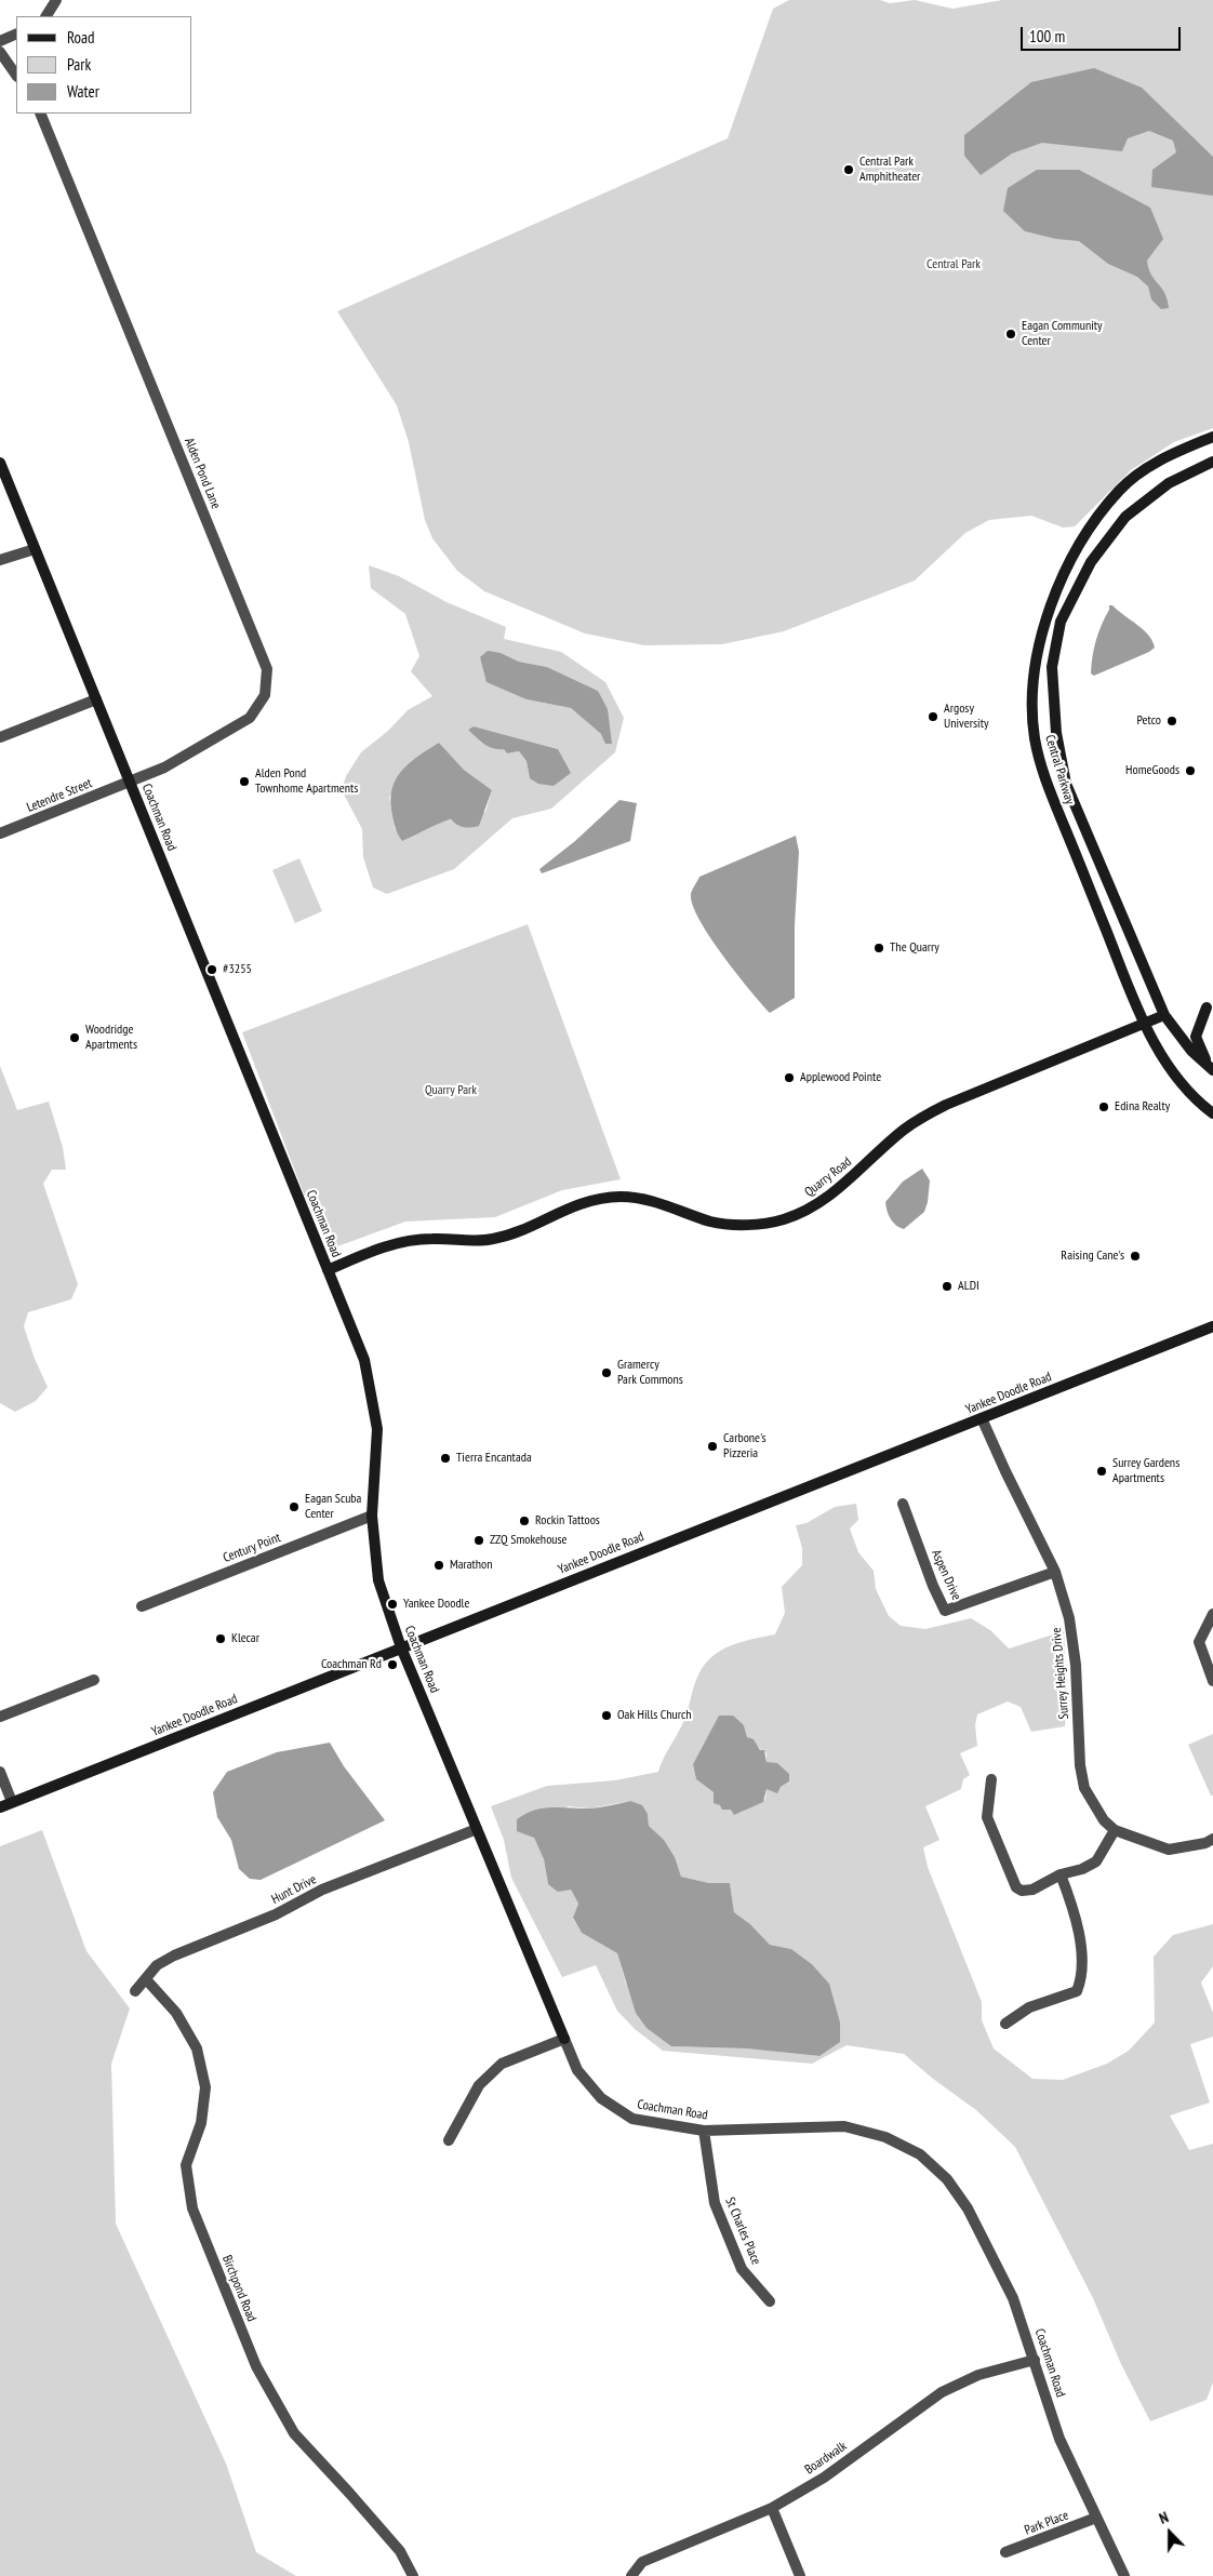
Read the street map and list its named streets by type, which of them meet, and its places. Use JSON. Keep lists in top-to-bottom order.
{
  "streets": {
    "street": [
      "Alden Pond Lane",
      "Central Parkway",
      "Letendre Street",
      "Coachman Road",
      "Quarry Road",
      "Yankee Doodle Road",
      "Century Point",
      "Aspen Drive",
      "Surrey Heights Drive",
      "Hunt Drive",
      "St Charles Place",
      "Birchpond Road",
      "Boardwalk",
      "Park Place"
    ]
  },
  "crossings": [
    ["Alden Pond Lane", "Letendre Street"],
    ["Alden Pond Lane", "Coachman Road"],
    ["Central Parkway", "Quarry Road"],
    ["Letendre Street", "Coachman Road"],
    ["Coachman Road", "Quarry Road"],
    ["Coachman Road", "Yankee Doodle Road"],
    ["Coachman Road", "Century Point"],
    ["Coachman Road", "Hunt Drive"],
    ["Coachman Road", "St Charles Place"],
    ["Coachman Road", "Boardwalk"],
    ["Coachman Road", "Park Place"],
    ["Yankee Doodle Road", "Surrey Heights Drive"],
    ["Aspen Drive", "Surrey Heights Drive"],
    ["Hunt Drive", "Birchpond Road"]
  ],
  "parks": ["Central Park", "Quarry Park"],
  "places": [
    "Central Park Amphitheater",
    "Eagan Community Center",
    "Argosy University",
    "Petco",
    "HomeGoods",
    "Alden Pond Townhome Apartments",
    "The Quarry",
    "#3255",
    "Woodridge Apartments",
    "Applewood Pointe",
    "Edina Realty",
    "Raising Cane's",
    "ALDI",
    "Gramercy Park Commons",
    "Carbone's Pizzeria",
    "Tierra Encantada",
    "Surrey Gardens Apartments",
    "Eagan Scuba Center",
    "Rockin Tattoos",
    "ZZQ Smokehouse",
    "Marathon",
    "Yankee Doodle",
    "Klecar",
    "Coachman Rd",
    "Oak Hills Church"
  ],
  "legend": ["Road", "Park", "Water"],
  "scale_bar": "100 m",
  "north": "top"
}
